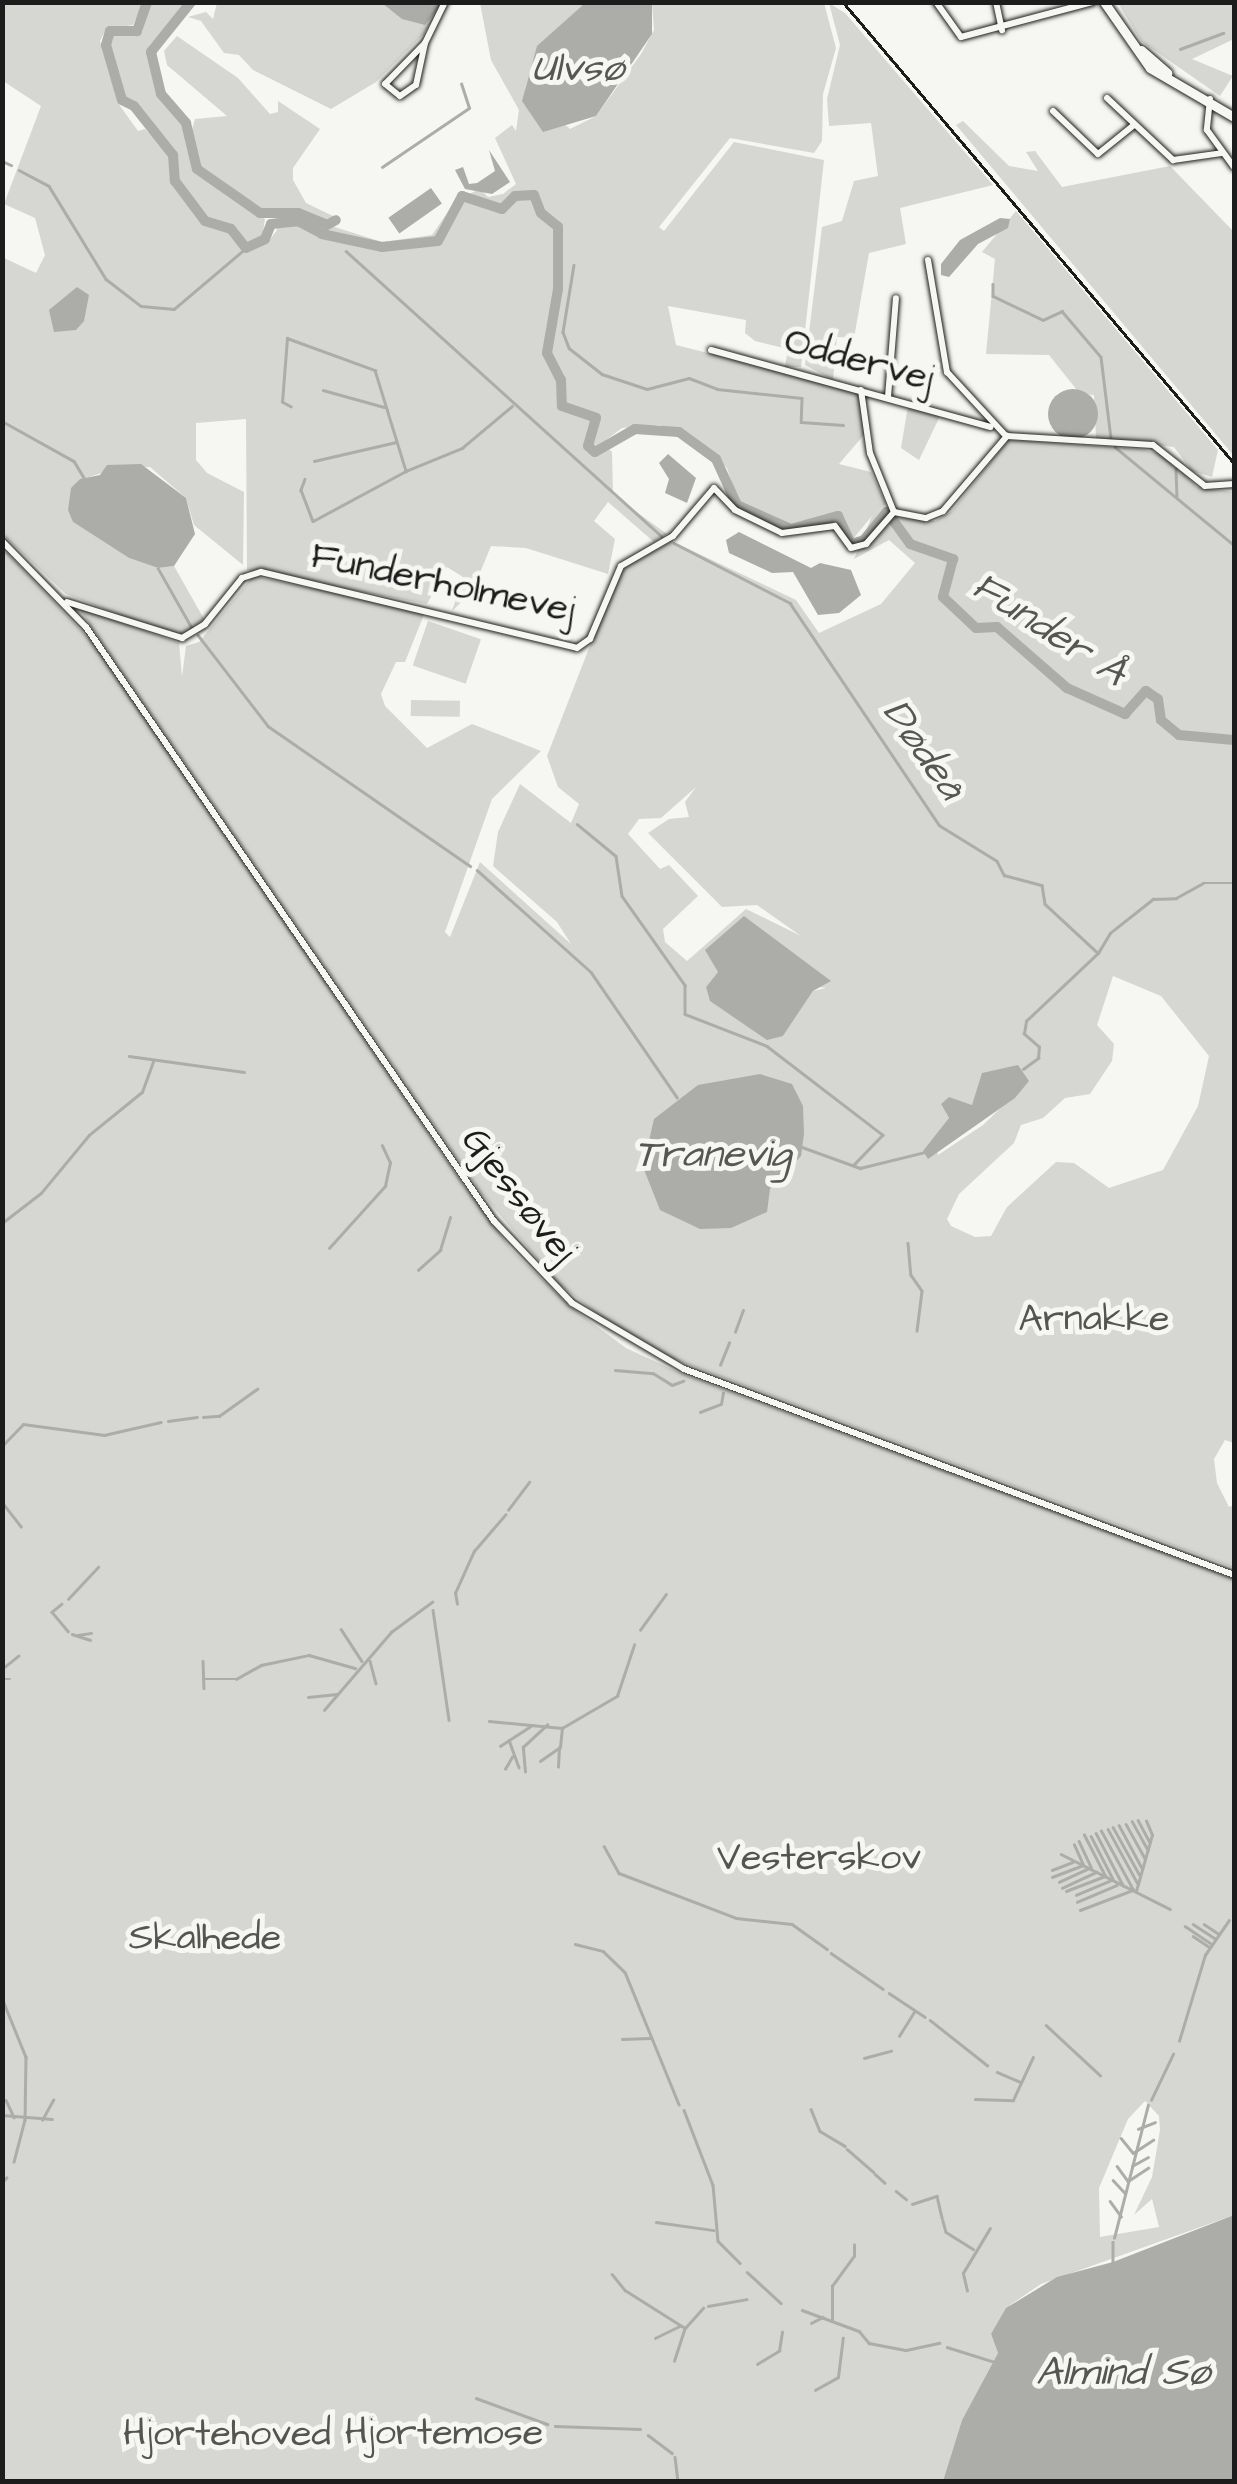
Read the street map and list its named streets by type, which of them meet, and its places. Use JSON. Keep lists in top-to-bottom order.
{
  "streets": {
    "street": ["Oddervej", "Funderholmevej", "Gjessøvej"]
  },
  "crossings": [
    ["Funderholmevej", "Gjessøvej"]
  ],
  "water": [
    "Ulvsø",
    "Funder Å",
    "Dødeå",
    "Tranevig",
    "Almind Sø"
  ],
  "parks": [
    "Arnakke",
    "Vesterskov",
    "Skalhede",
    "Hjortemose",
    "Hjortehoved"
  ]
}
